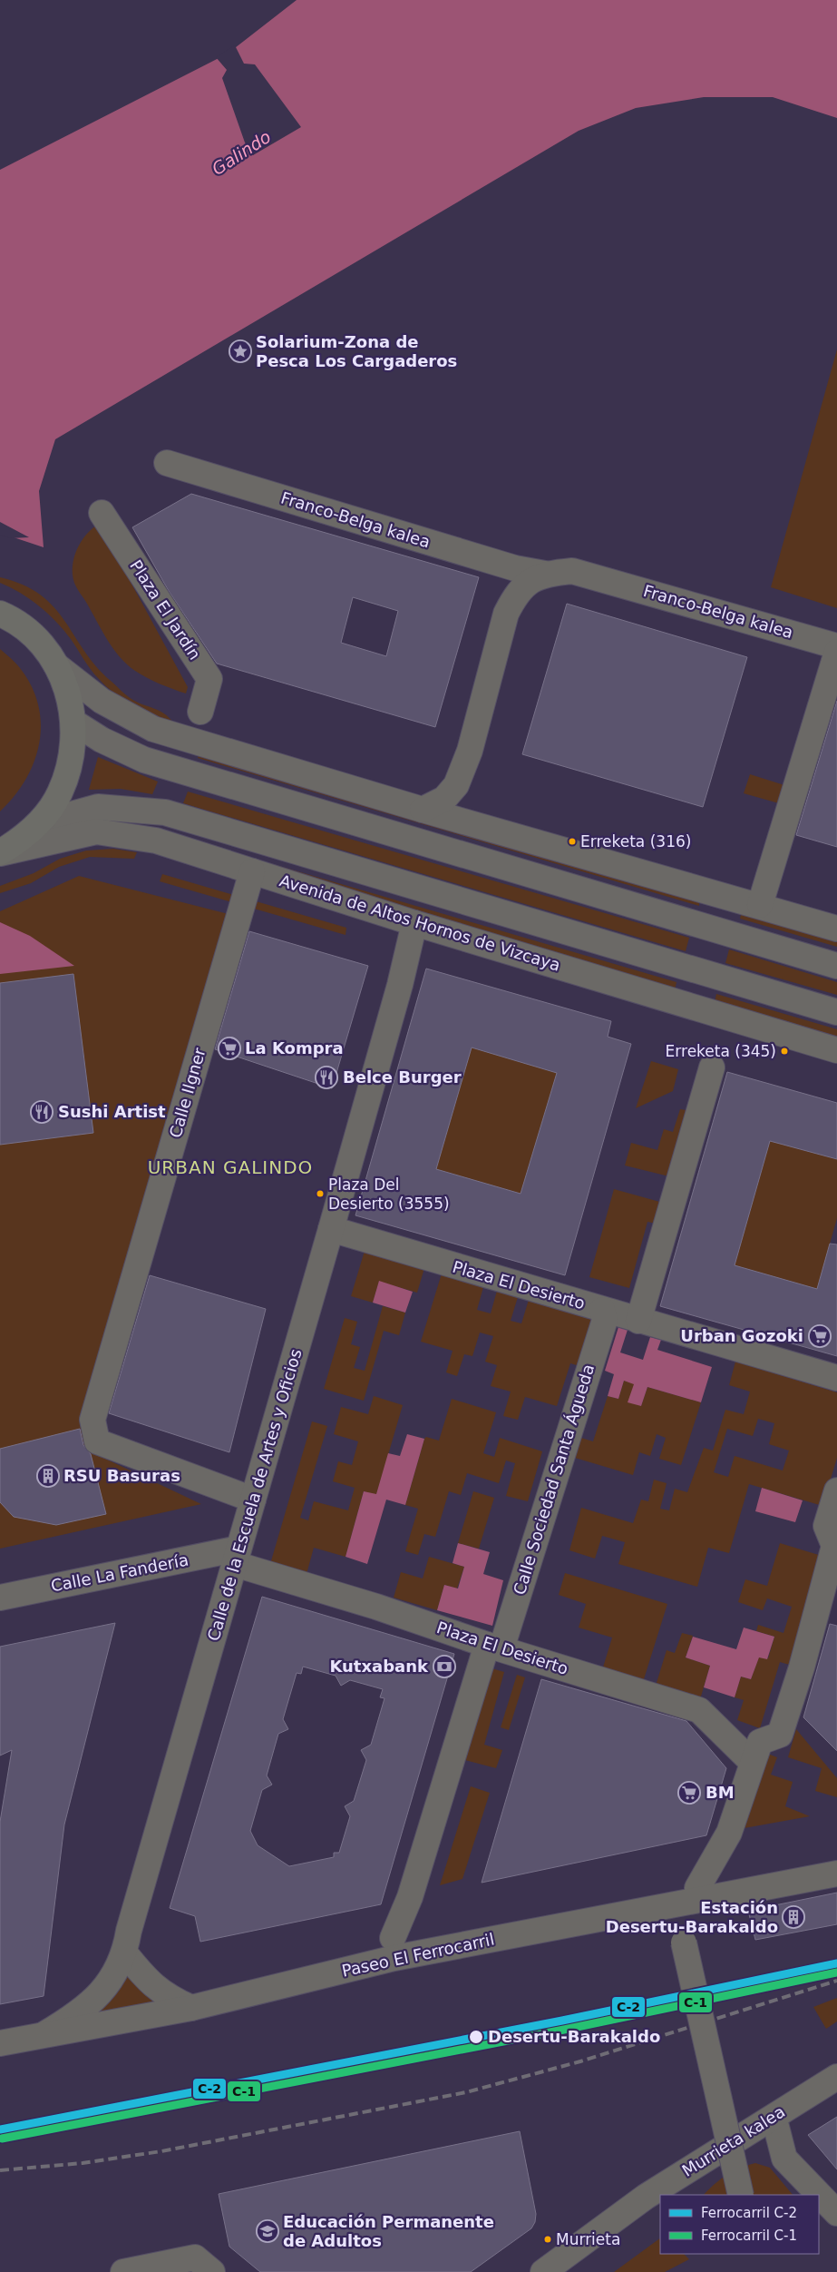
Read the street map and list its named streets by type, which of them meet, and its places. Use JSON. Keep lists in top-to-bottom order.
{
  "streets": {
    "street": [
      "Franco-Belga kalea",
      "Plaza El Jardín",
      "Avenida de Altos Hornos de Vizcaya",
      "Calle Ilgner",
      "Plaza El Desierto",
      "Calle Sociedad Santa Águeda",
      "Calle de la Escuela de Artes y Oficios",
      "Calle La Fandería",
      "Paseo El Ferrocarril",
      "Murrieta kalea"
    ]
  },
  "crossings": [
    ["Avenida de Altos Hornos de Vizcaya", "Calle Ilgner"],
    ["Avenida de Altos Hornos de Vizcaya", "Calle de la Escuela de Artes y Oficios"],
    ["Calle Ilgner", "Calle de la Escuela de Artes y Oficios"],
    ["Plaza El Desierto", "Calle Sociedad Santa Águeda"],
    ["Plaza El Desierto", "Calle de la Escuela de Artes y Oficios"],
    ["Plaza El Desierto", "Calle La Fandería"],
    ["Calle de la Escuela de Artes y Oficios", "Calle La Fandería"],
    ["Calle de la Escuela de Artes y Oficios", "Paseo El Ferrocarril"]
  ],
  "districts": ["URBAN GALINDO"],
  "water": ["Galindo"],
  "places": {
    "place": ["Solarium-Zona de Pesca Los Cargaderos"],
    "other": [
      "Erreketa (316)",
      "Erreketa (345)",
      "Plaza Del Desierto (3555)",
      "Desertu-Barakaldo",
      "Murrieta"
    ],
    "supermarket": ["La Kompra", "Urban Gozoki", "BM"],
    "restaurant": ["Belce Burger", "Sushi Artist"],
    "building": ["RSU Basuras", "Estación Desertu-Barakaldo"],
    "bank": ["Kutxabank"],
    "school or university": ["Educación Permanente de Adultos"]
  },
  "lines": ["rail line C-2", "rail line C-1"],
  "legend": ["Ferrocarril C-2", "Ferrocarril C-1"]
}
